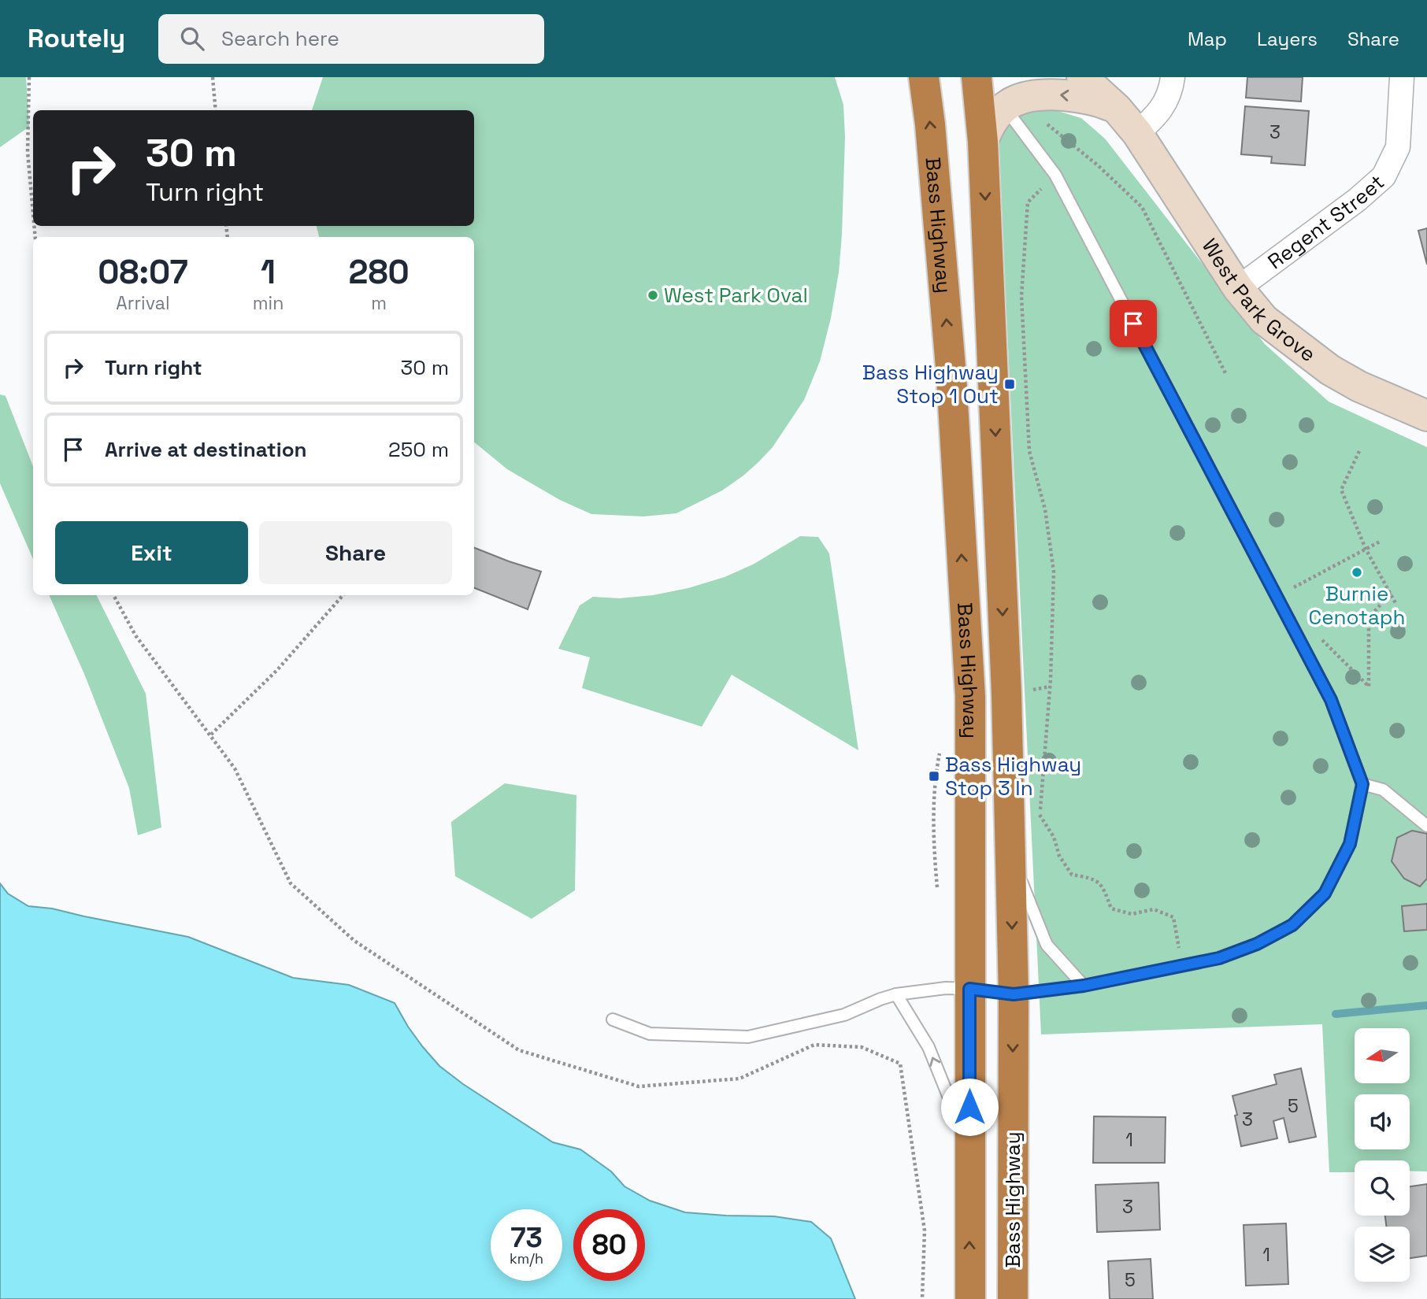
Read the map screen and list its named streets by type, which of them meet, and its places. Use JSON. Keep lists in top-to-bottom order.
{
  "streets": {
    "highway": ["Bass Highway"],
    "main road": ["West Park Grove"],
    "street": ["Regent Street"]
  },
  "crossings": [
    ["Regent Street", "West Park Grove"]
  ],
  "places": {
    "other": ["West Park Oval", "Burnie Cenotaph"],
    "transit": ["Bass Highway Stop 1 Out", "Bass Highway Stop 3 In"]
  },
  "house_numbers": [
    "3",
    "5",
    "3",
    "1",
    "3",
    "1",
    "5"
  ],
  "north": "left",
  "page": {
    "header": "Routely",
    "search": "Search here",
    "nav": ["Map", "Layers", "Share"],
    "turn": ["30 m", "Turn right"],
    "eta": [
      "08:07",
      "Arrival",
      "1",
      "min",
      "280",
      "m"
    ],
    "list": [
      {
        "name": "Turn right",
        "value": "30 m"
      },
      {
        "name": "Arrive at destination",
        "value": "250 m"
      }
    ],
    "buttons": ["Exit", "Share"],
    "speed": "73 km/h",
    "limit": "80"
  }
}
